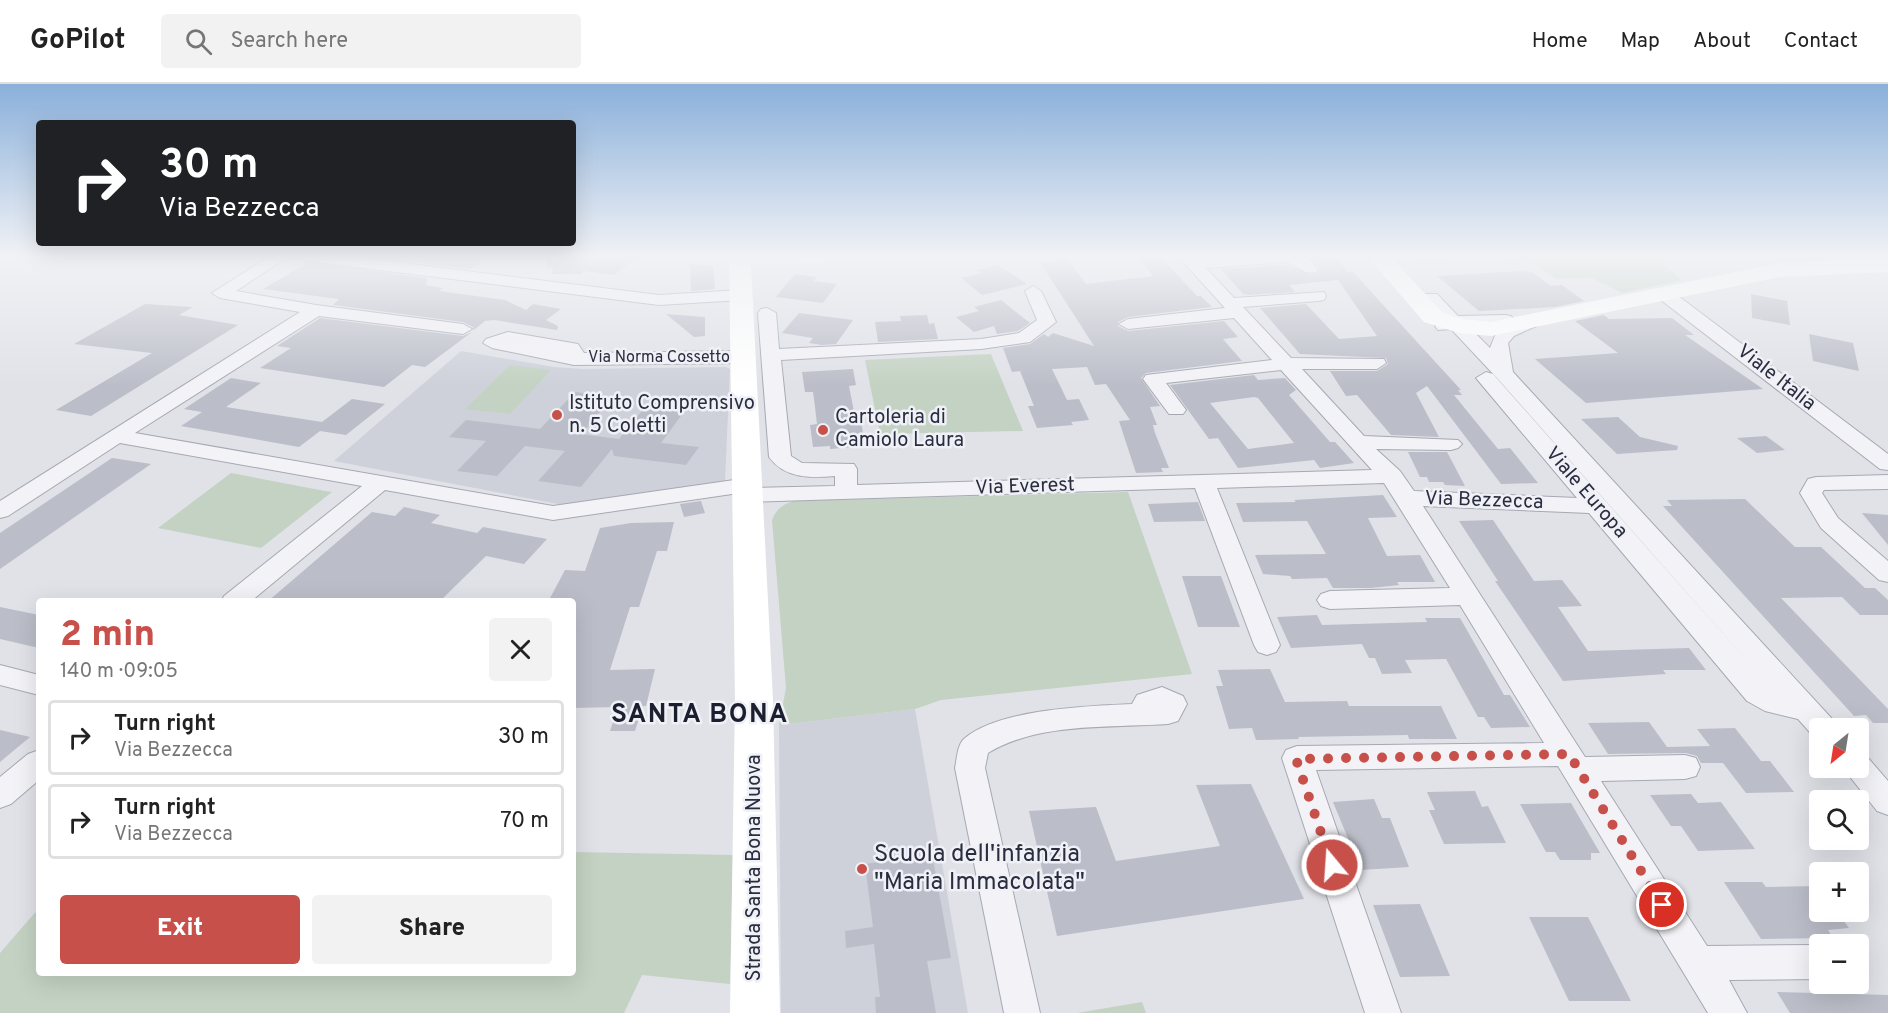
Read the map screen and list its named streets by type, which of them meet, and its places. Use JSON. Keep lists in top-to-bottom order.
{
  "streets": {
    "street": [
      "Via Norma Cossetto",
      "Viale Italia",
      "Via Everest",
      "Viale Europa",
      "Via Bezzecca",
      "Strada Santa Bona Nuova"
    ]
  },
  "crossings": [
    ["Via Norma Cossetto", "Strada Santa Bona Nuova"],
    ["Via Everest", "Via Bezzecca"],
    ["Via Everest", "Strada Santa Bona Nuova"],
    ["Viale Europa", "Via Bezzecca"]
  ],
  "districts": ["SANTA BONA"],
  "places": ["Istituto Comprensivo n. 5 Coletti", "Cartoleria di Camiolo Laura", "Scuola dell'infanzia \"Maria Immacolata\""],
  "north": "bottom left",
  "page": {
    "header": "GoPilot",
    "search": "Search here",
    "nav": [
      "Home",
      "Map",
      "About",
      "Contact"
    ],
    "turn": ["30 m", "Via Bezzecca"],
    "heading": ["2 min", "140 m · 09:05"],
    "list": [
      {
        "name": "Turn right",
        "note": "Via Bezzecca",
        "value": "30 m"
      },
      {
        "name": "Turn right",
        "note": "Via Bezzecca",
        "value": "70 m"
      }
    ],
    "map_buttons": ["+", "−"],
    "buttons": ["Exit", "Share"]
  }
}
